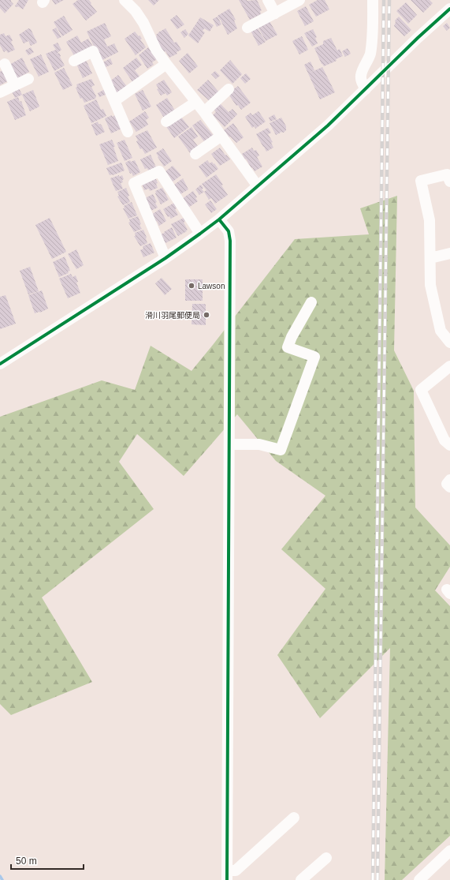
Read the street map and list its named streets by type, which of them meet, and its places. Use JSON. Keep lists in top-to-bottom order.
{
  "places": ["Lawson", "滑川羽尾郵便局"],
  "scale_bar": "50 m"
}
